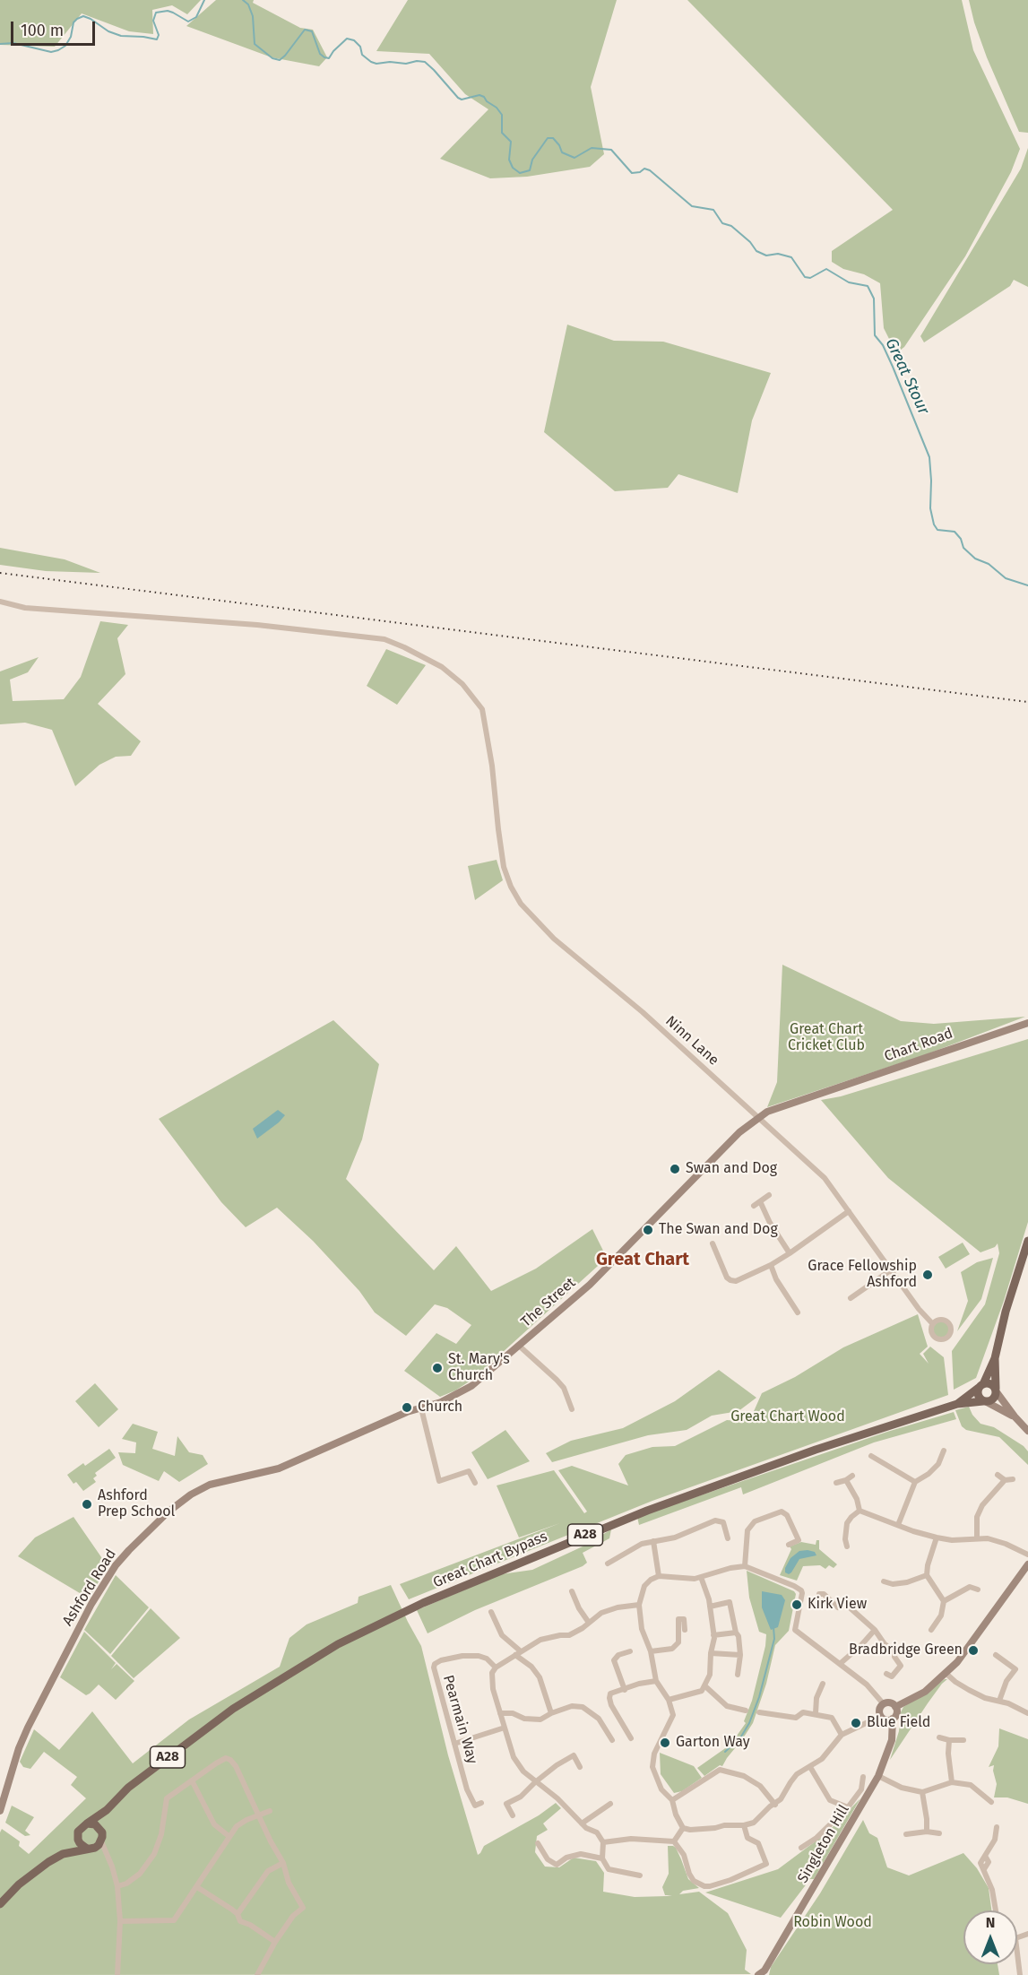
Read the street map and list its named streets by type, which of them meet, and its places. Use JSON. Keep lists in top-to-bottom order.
{
  "streets": {
    "main road": ["A28", "Great Chart Bypass"],
    "street": [
      "Ninn Lane",
      "Chart Road",
      "The Street",
      "Ashford Road",
      "Pearmain Way",
      "Singleton Hill"
    ]
  },
  "crossings": [
    ["Ninn Lane", "Chart Road"],
    ["Ninn Lane", "The Street"],
    ["Chart Road", "The Street"],
    ["The Street", "Ashford Road"]
  ],
  "districts": ["Great Chart"],
  "water": ["Great Stour"],
  "parks": ["Great Chart Cricket Club", "Great Chart Wood", "Robin Wood"],
  "places": [
    "Swan and Dog",
    "The Swan and Dog",
    "Grace Fellowship Ashford",
    "St. Mary's Church",
    "Church",
    "Ashford Prep School",
    "Kirk View",
    "Bradbridge Green",
    "Blue Field",
    "Garton Way"
  ],
  "scale_bar": "100 m",
  "north": "top"
}
